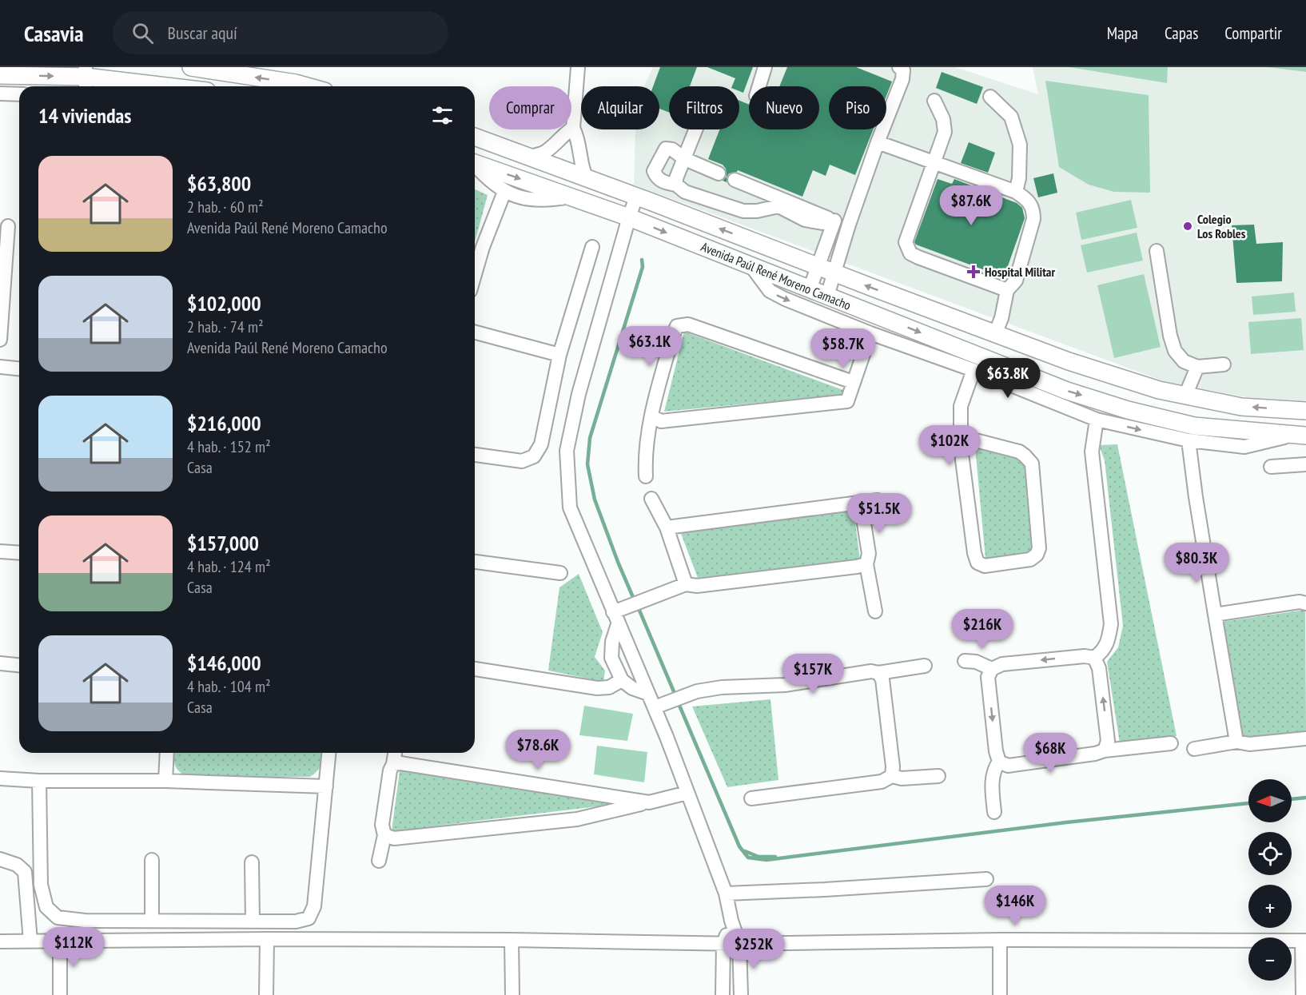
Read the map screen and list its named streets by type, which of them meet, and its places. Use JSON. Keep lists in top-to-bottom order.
{
  "streets": {
    "main road": ["Avenida Paúl René Moreno Camacho"]
  },
  "places": {
    "other": ["Colegio Los Robles"],
    "health": ["Hospital Militar"]
  },
  "north": "left",
  "page": {
    "header": "Casavia",
    "search": "Buscar aquí",
    "nav": ["Mapa", "Capas", "Compartir"],
    "chip": [
      "Comprar",
      "Alquilar",
      "Filtros",
      "Nuevo",
      "Piso"
    ],
    "heading": "14 viviendas",
    "list": [
      {
        "name": "$63,800",
        "note": "2 hab. · 60 m² · Avenida Paúl René Moreno Camacho"
      },
      {
        "name": "$102,000",
        "note": "2 hab. · 74 m² · Avenida Paúl René Moreno Camacho"
      },
      {
        "name": "$216,000",
        "note": "4 hab. · 152 m² · Casa"
      },
      {
        "name": "$157,000",
        "note": "4 hab. · 124 m² · Casa"
      },
      {
        "name": "$146,000",
        "note": "4 hab. · 104 m² · Casa"
      }
    ],
    "price": [
      "$87.6K",
      "$63.1K",
      "$58.7K",
      "$63.8K",
      "$102K",
      "$51.5K",
      "$80.3K",
      "$216K",
      "$157K",
      "$78.6K",
      "$68K",
      "$146K",
      "$112K",
      "$252K"
    ],
    "map_buttons": ["+", "−"]
  }
}
